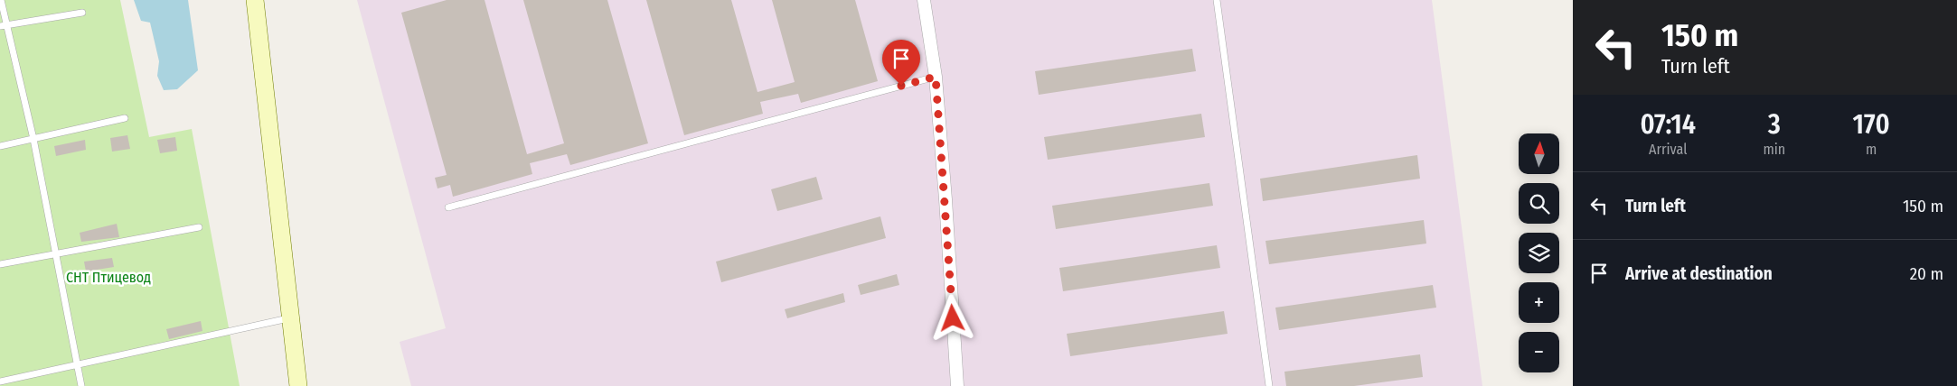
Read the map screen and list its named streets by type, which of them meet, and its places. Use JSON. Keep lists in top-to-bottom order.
{
  "parks": ["СНТ Птицевод"],
  "north": "top",
  "page": {
    "turn": ["150 m", "Turn left"],
    "eta": [
      "07:14",
      "Arrival",
      "3",
      "min",
      "170",
      "m"
    ],
    "map_buttons": ["+", "−"],
    "list": [
      {
        "name": "Turn left",
        "value": "150 m"
      },
      {
        "name": "Arrive at destination",
        "value": "20 m"
      }
    ]
  }
}
